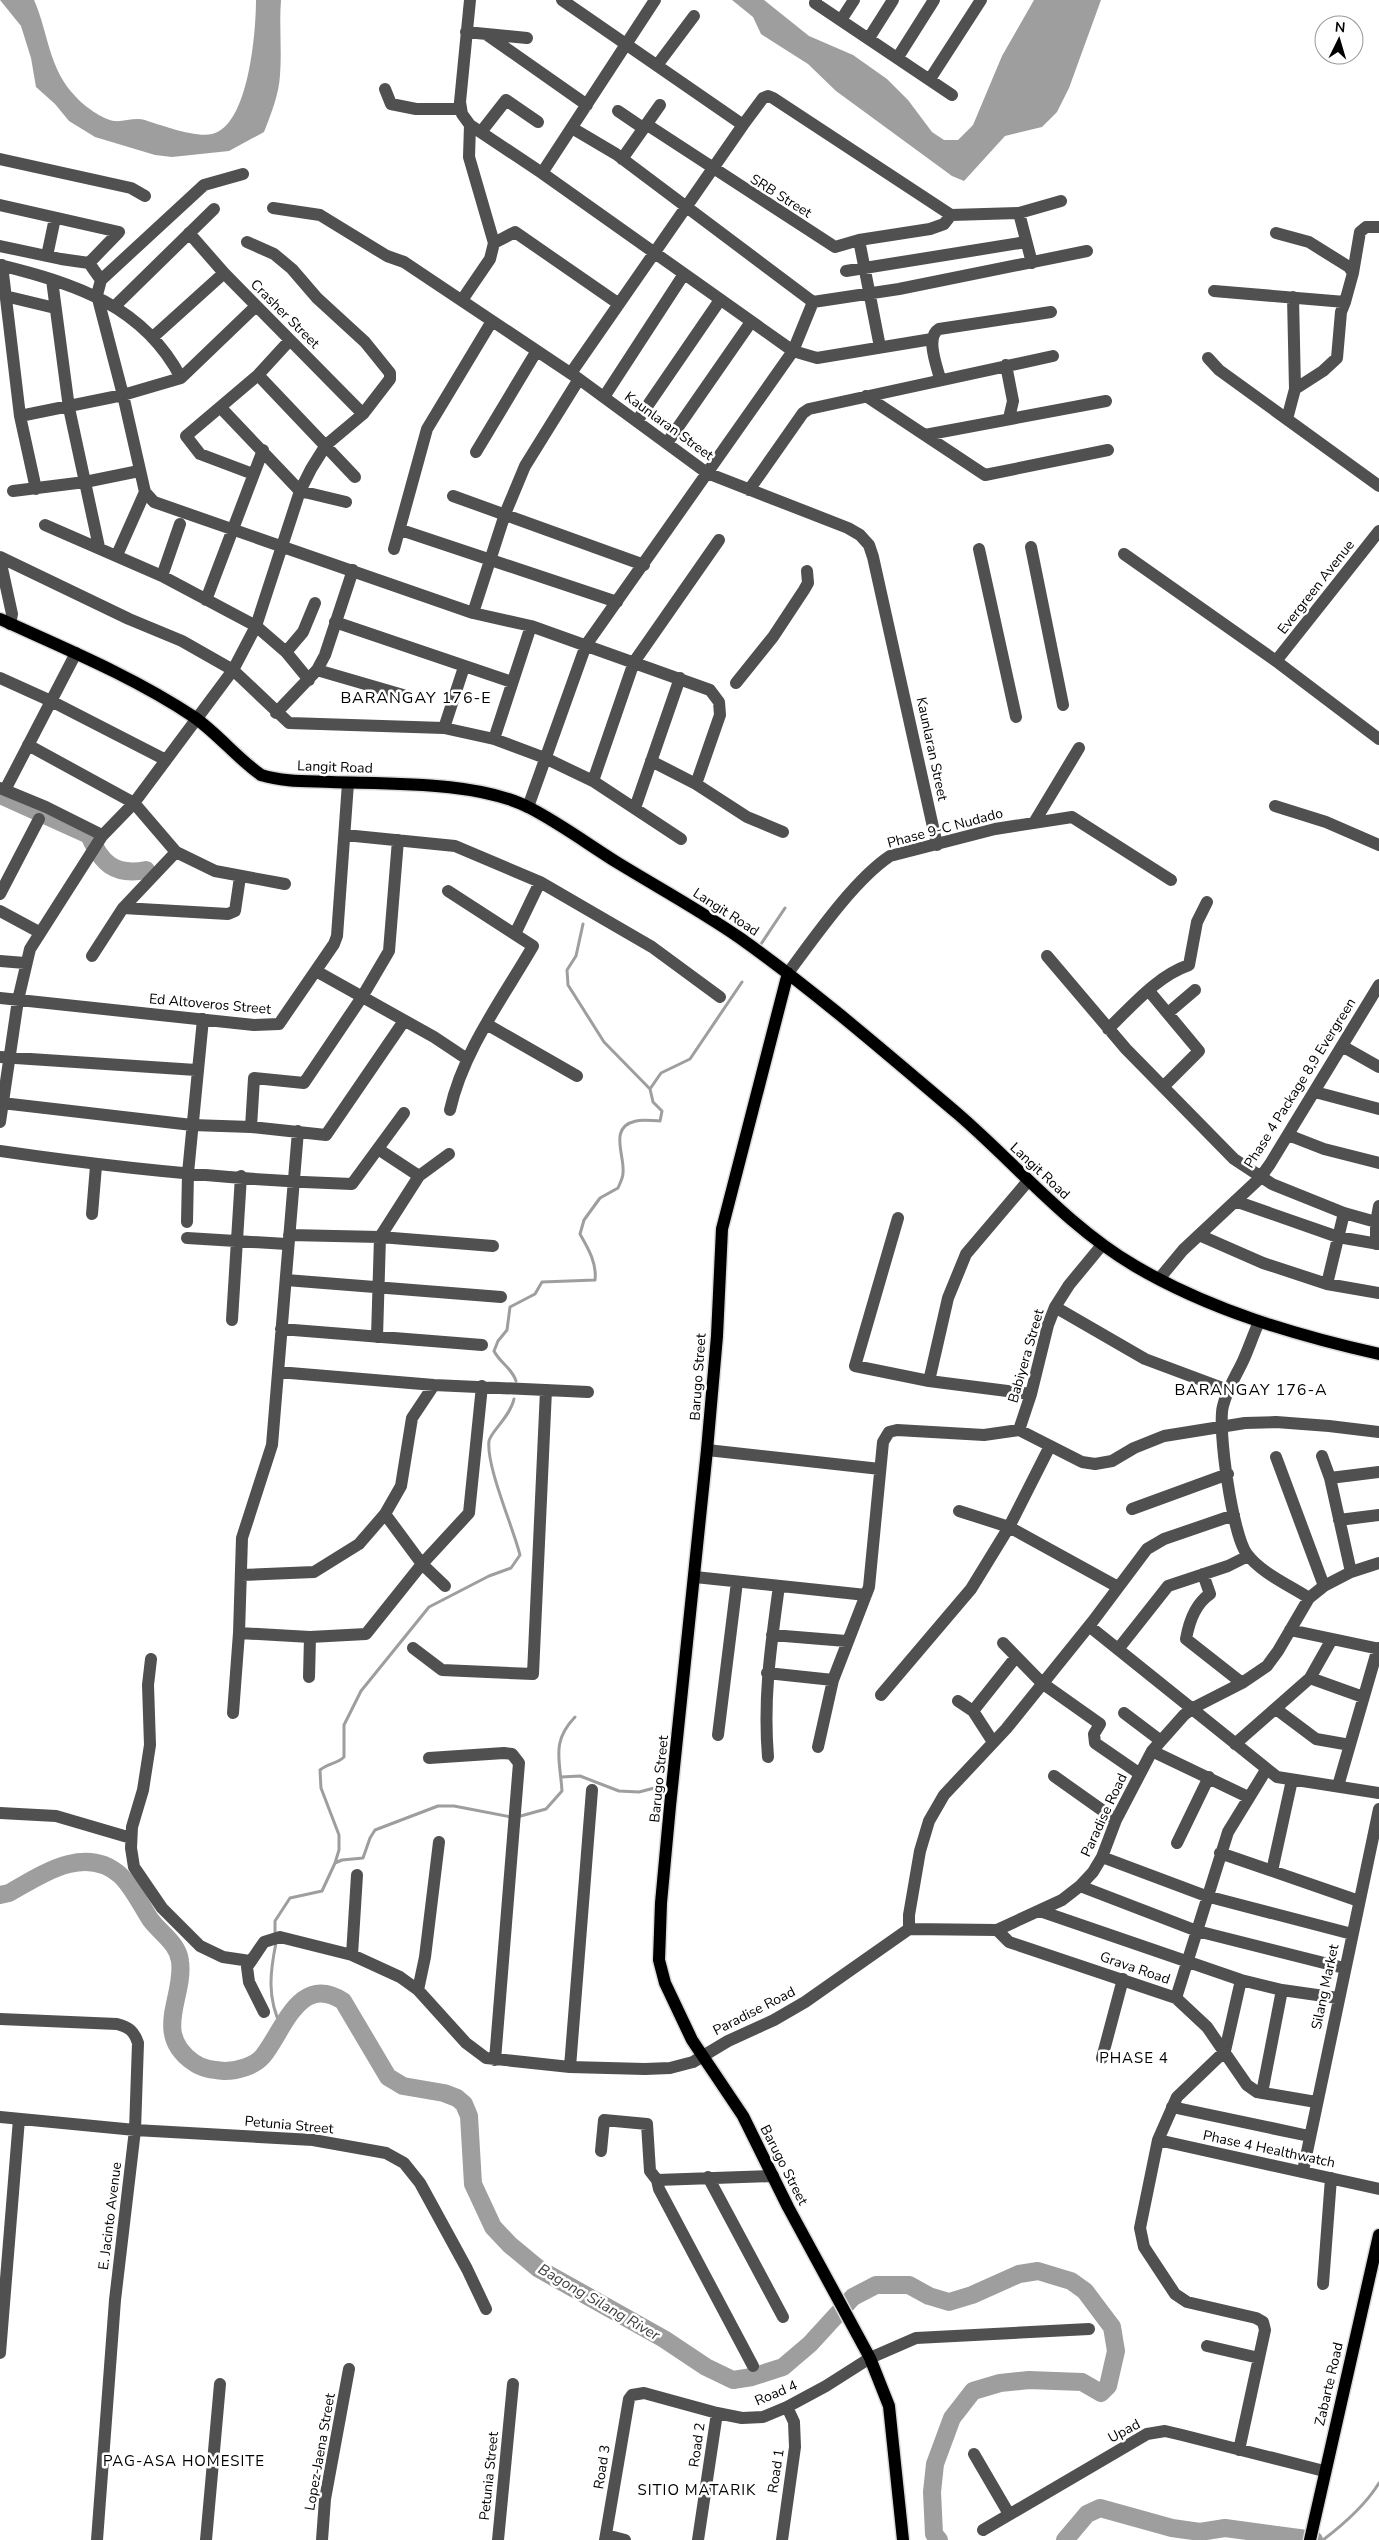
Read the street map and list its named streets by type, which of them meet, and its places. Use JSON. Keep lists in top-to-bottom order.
{
  "streets": {
    "main road": ["Langit Road", "Barugo Street", "Zabarte Road"],
    "street": [
      "SRB Street",
      "Crasher Street",
      "Kaunlaran Street",
      "Evergreen Avenue",
      "Phase 9-C Nudado",
      "Ed Altoveros Street",
      "Phase 4 Package 8,9 Evergreen",
      "Babiyera Street",
      "Paradise Road",
      "Grava Road",
      "Silang Market",
      "Petunia Street",
      "Phase 4 Healthwatch",
      "E. Jacinto Avenue",
      "Road 4",
      "Upad",
      "Road 2",
      "Lopez-Jaena Street",
      "Road 3",
      "Road 1"
    ]
  },
  "crossings": [
    ["Kaunlaran Street", "Phase 9-C Nudado"],
    ["Langit Road", "Phase 9-C Nudado"],
    ["Langit Road", "Ed Altoveros Street"],
    ["Langit Road", "Phase 4 Package 8,9 Evergreen"],
    ["Langit Road", "Babiyera Street"],
    ["Langit Road", "Barugo Street"],
    ["Phase 9-C Nudado", "Barugo Street"],
    ["Barugo Street", "Paradise Road"],
    ["Barugo Street", "Road 4"],
    ["Paradise Road", "Grava Road"],
    ["Grava Road", "Silang Market"],
    ["Silang Market", "Phase 4 Healthwatch"],
    ["Petunia Street", "E. Jacinto Avenue"],
    ["Zabarte Road", "Upad"],
    ["Road 4", "Road 2"],
    ["Road 4", "Road 3"],
    ["Road 4", "Road 1"]
  ],
  "districts": [
    "BARANGAY 176-E",
    "BARANGAY 176-A",
    "PHASE 4",
    "PAG-ASA HOMESITE",
    "SITIO MATARIK"
  ],
  "water": ["Bagong Silang River"],
  "north": "top"
}
